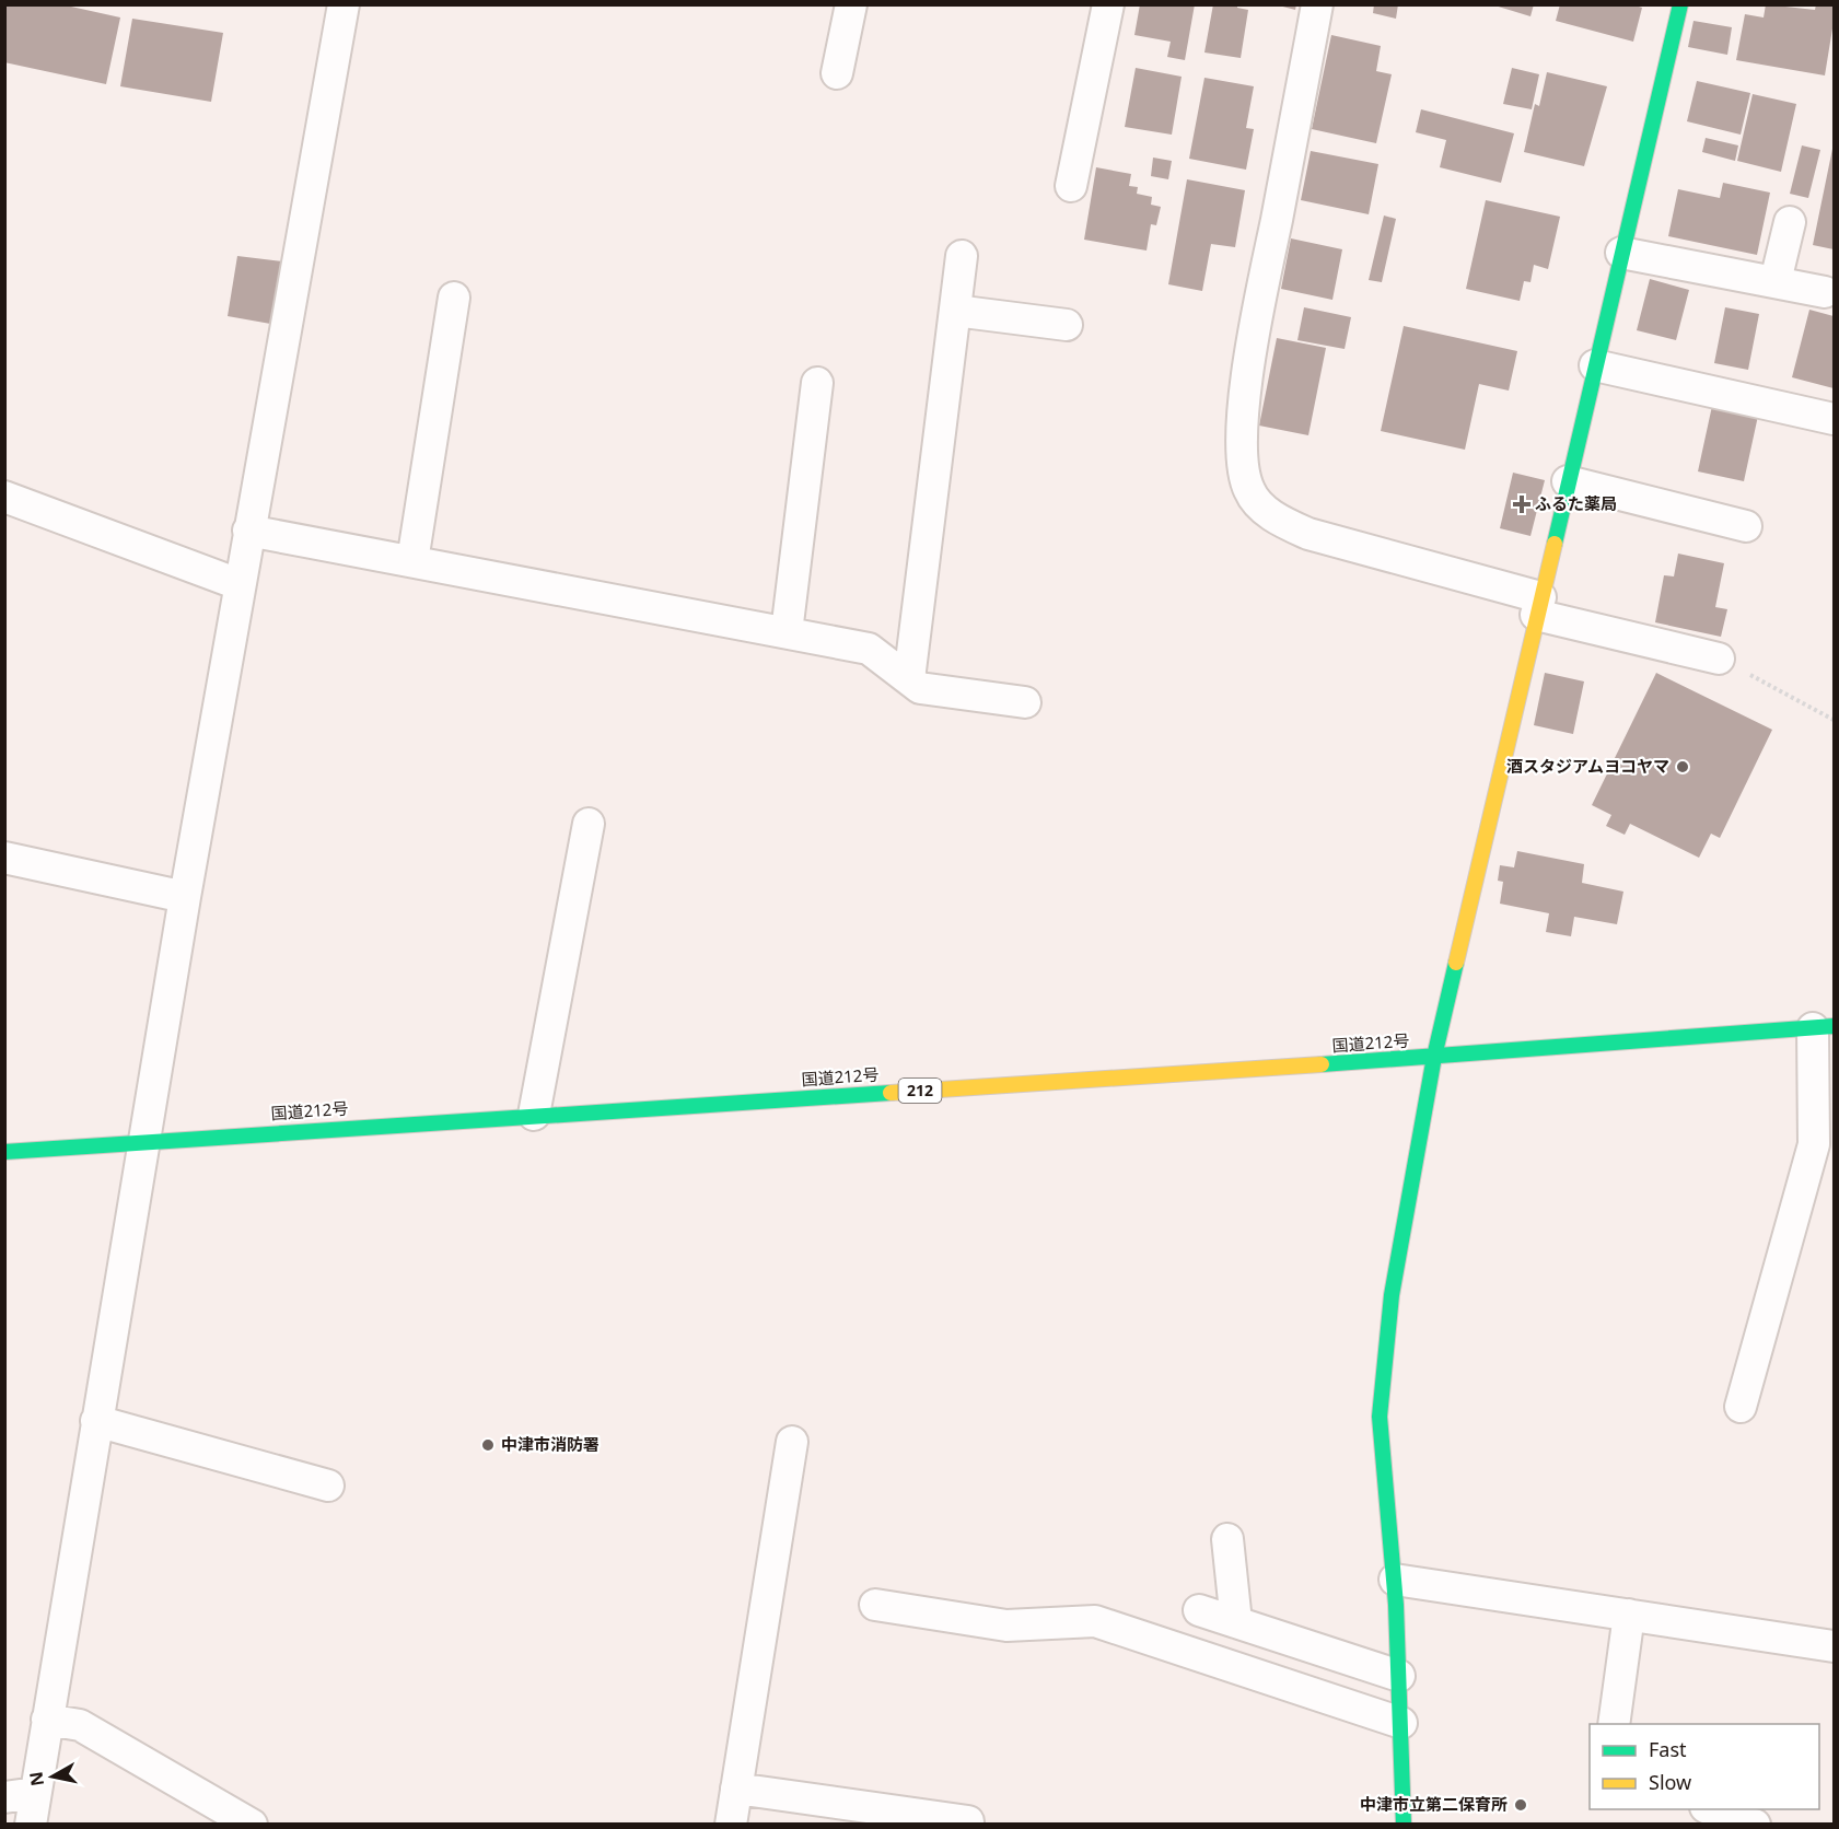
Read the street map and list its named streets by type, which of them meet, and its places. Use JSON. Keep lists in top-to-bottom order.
{
  "streets": {
    "main road": ["国道212号", "212"]
  },
  "places": {
    "health": ["ふるた薬局"],
    "other": ["酒スタジアムヨコヤマ", "中津市消防署", "中津市立第二保育所"]
  },
  "legend": ["Fast", "Slow"],
  "north": "left"
}
